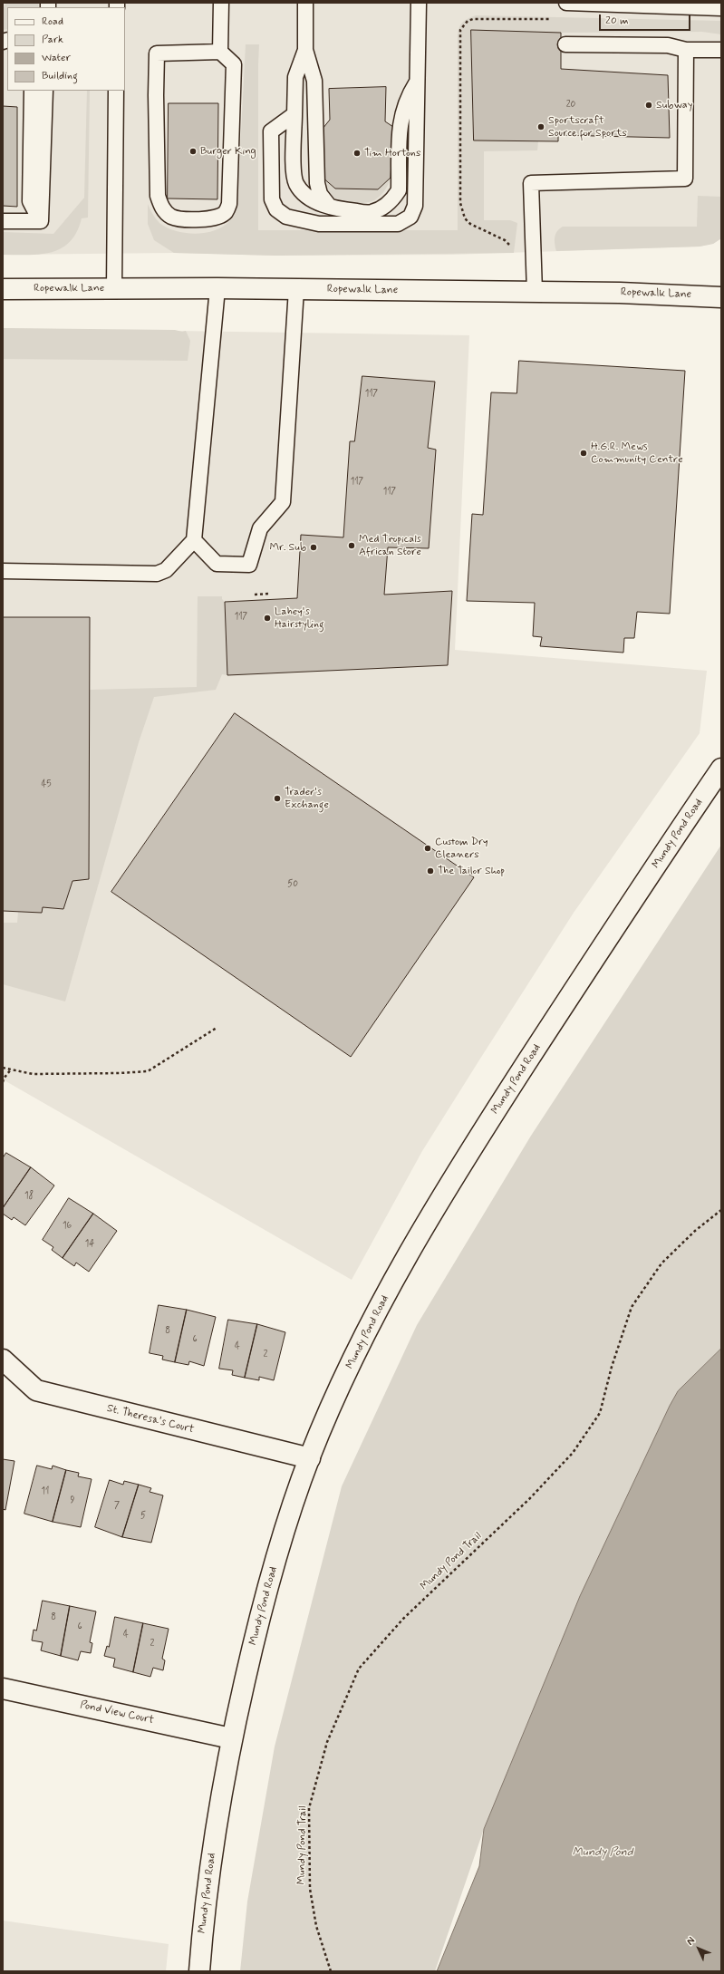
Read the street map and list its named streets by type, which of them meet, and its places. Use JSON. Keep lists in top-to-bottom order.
{
  "streets": {
    "street": [
      "Ropewalk Lane",
      "Mundy Pond Road",
      "St. Theresa's Court",
      "Pond View Court"
    ],
    "path": ["Mundy Pond Trail"]
  },
  "crossings": [
    ["Mundy Pond Road", "St. Theresa's Court"],
    ["Mundy Pond Road", "Pond View Court"]
  ],
  "water": ["Mundy Pond"],
  "places": [
    "Subway",
    "Sportscraft Source for Sports",
    "Burger King",
    "Tim Hortons",
    "H.G.R. Mews Community Centre",
    "Med Tropicals African Store",
    "Mr. Sub",
    "Lahey's Hairstyling",
    "Trader's Exchange",
    "Custom Dry Cleaners",
    "The Tailor Shop"
  ],
  "house_numbers": [
    "20",
    "117",
    "117",
    "117",
    "117",
    "45",
    "50",
    "18",
    "16",
    "14",
    "8",
    "6",
    "4",
    "2",
    "11",
    "9",
    "7",
    "5",
    "8",
    "6",
    "4",
    "2"
  ],
  "legend": [
    "Road",
    "Park",
    "Water",
    "Building"
  ],
  "scale_bar": "20 m",
  "north": "top left"
}
